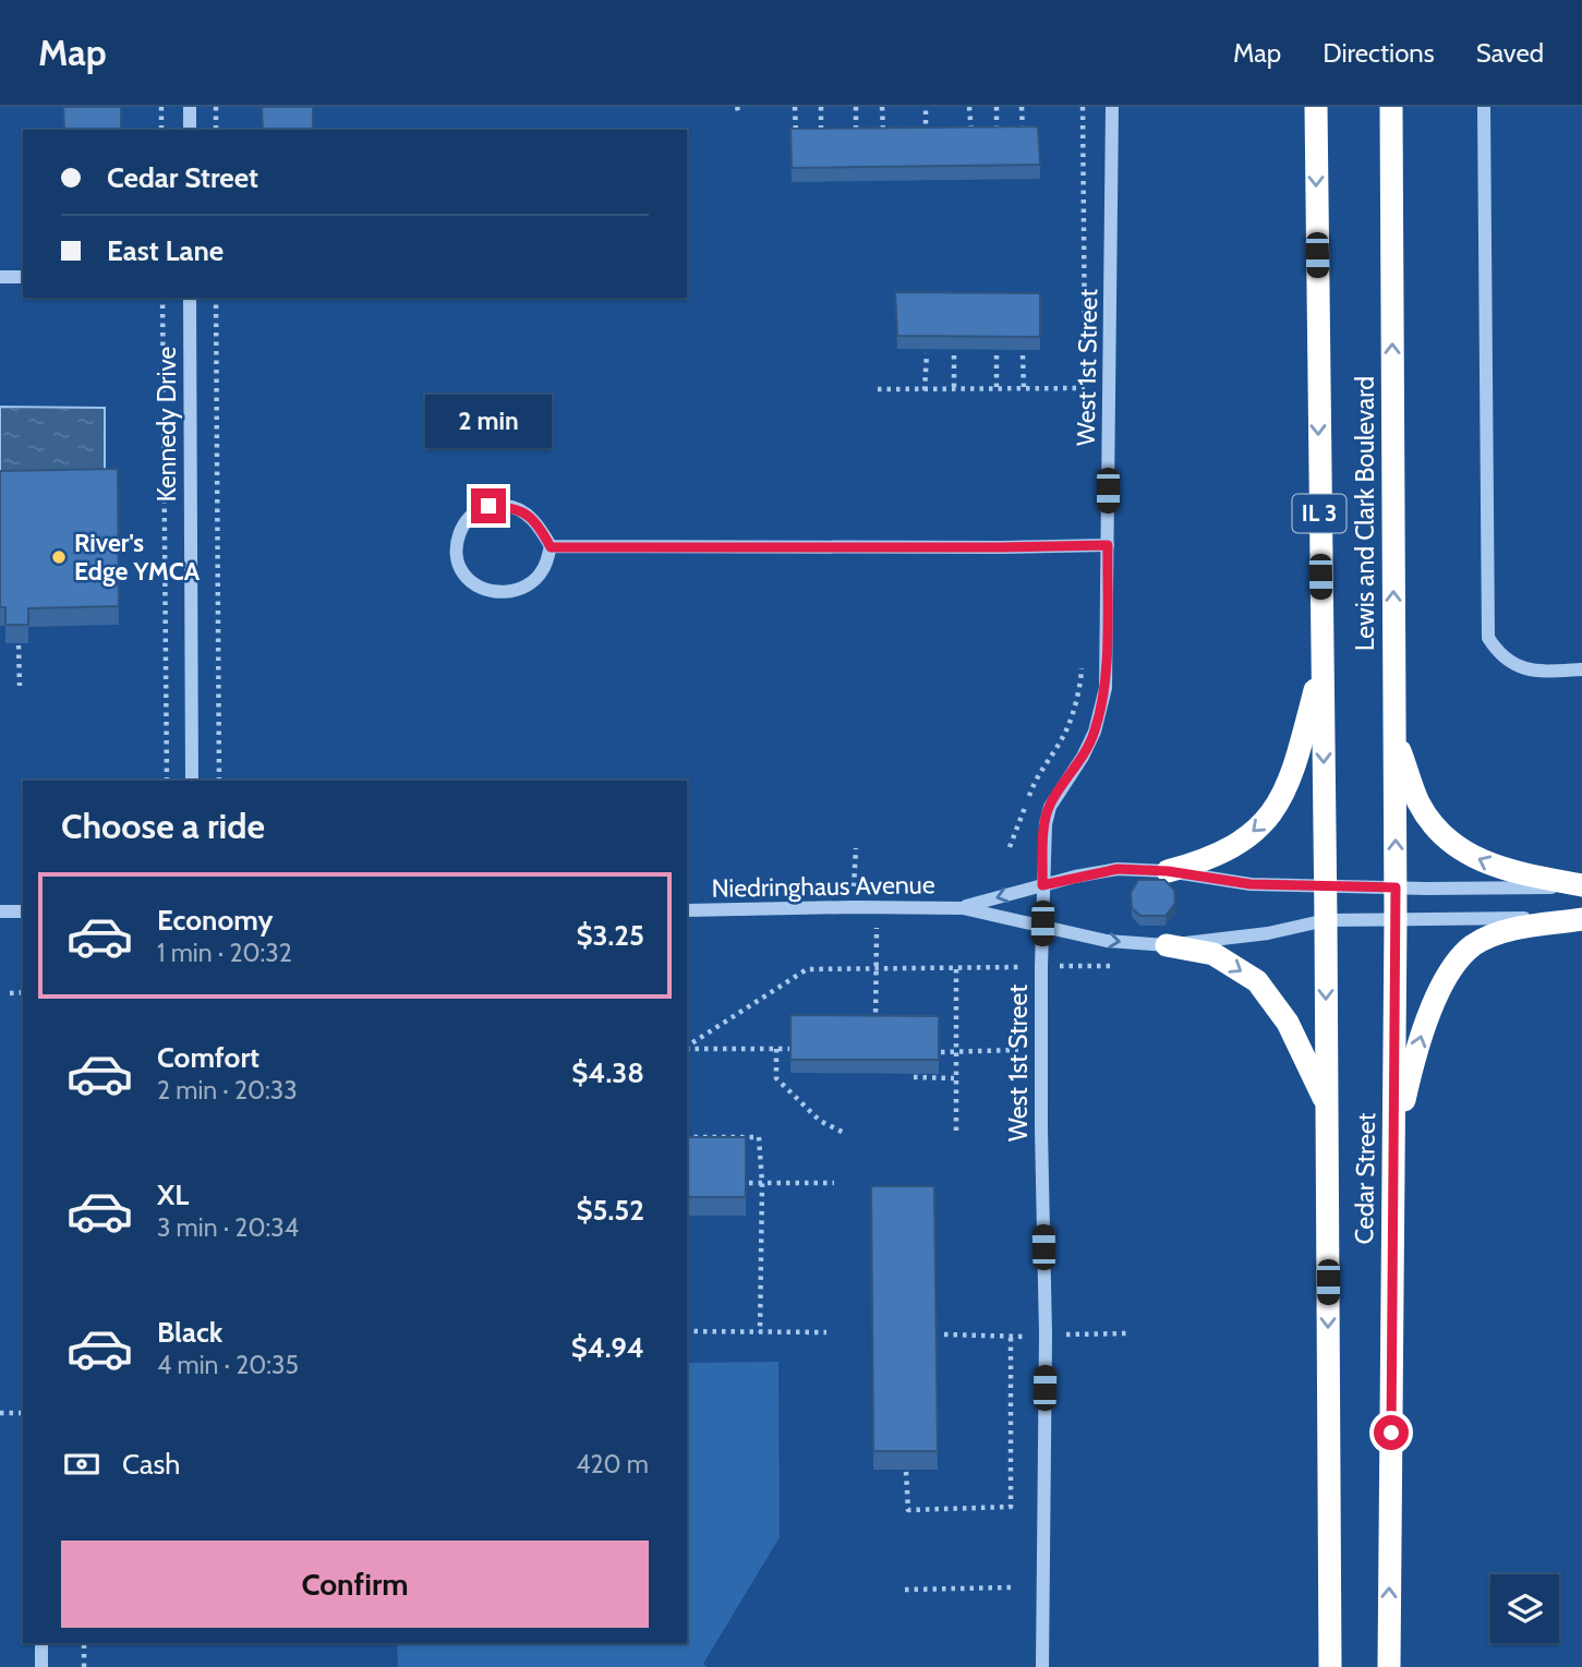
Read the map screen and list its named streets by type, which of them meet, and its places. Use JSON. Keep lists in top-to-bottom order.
{
  "streets": {
    "highway": ["IL 3", "Lewis and Clark Boulevard", "Cedar Street"],
    "street": ["West 1st Street", "Kennedy Drive", "Niedringhaus Avenue"]
  },
  "crossings": [
    ["West 1st Street", "Niedringhaus Avenue"],
    ["Lewis and Clark Boulevard", "Niedringhaus Avenue"],
    ["Lewis and Clark Boulevard", "Cedar Street"],
    ["Niedringhaus Avenue", "Cedar Street"]
  ],
  "places": ["River's Edge YMCA"],
  "page": {
    "header": "Map",
    "nav": ["Map", "Directions", "Saved"],
    "banner": ["Cedar Street", "East Lane"],
    "bubble": "2 min",
    "heading": "Choose a ride",
    "list": [
      {
        "name": "Economy",
        "note": "1 min · 20:32",
        "value": "$3.25"
      },
      {
        "name": "Comfort",
        "note": "2 min · 20:33",
        "value": "$4.38"
      },
      {
        "name": "XL",
        "note": "3 min · 20:34",
        "value": "$5.52"
      },
      {
        "name": "Black",
        "note": "4 min · 20:35",
        "value": "$4.94"
      }
    ],
    "pay": ["Cash", "420 m"],
    "buttons": "Confirm"
  }
}
